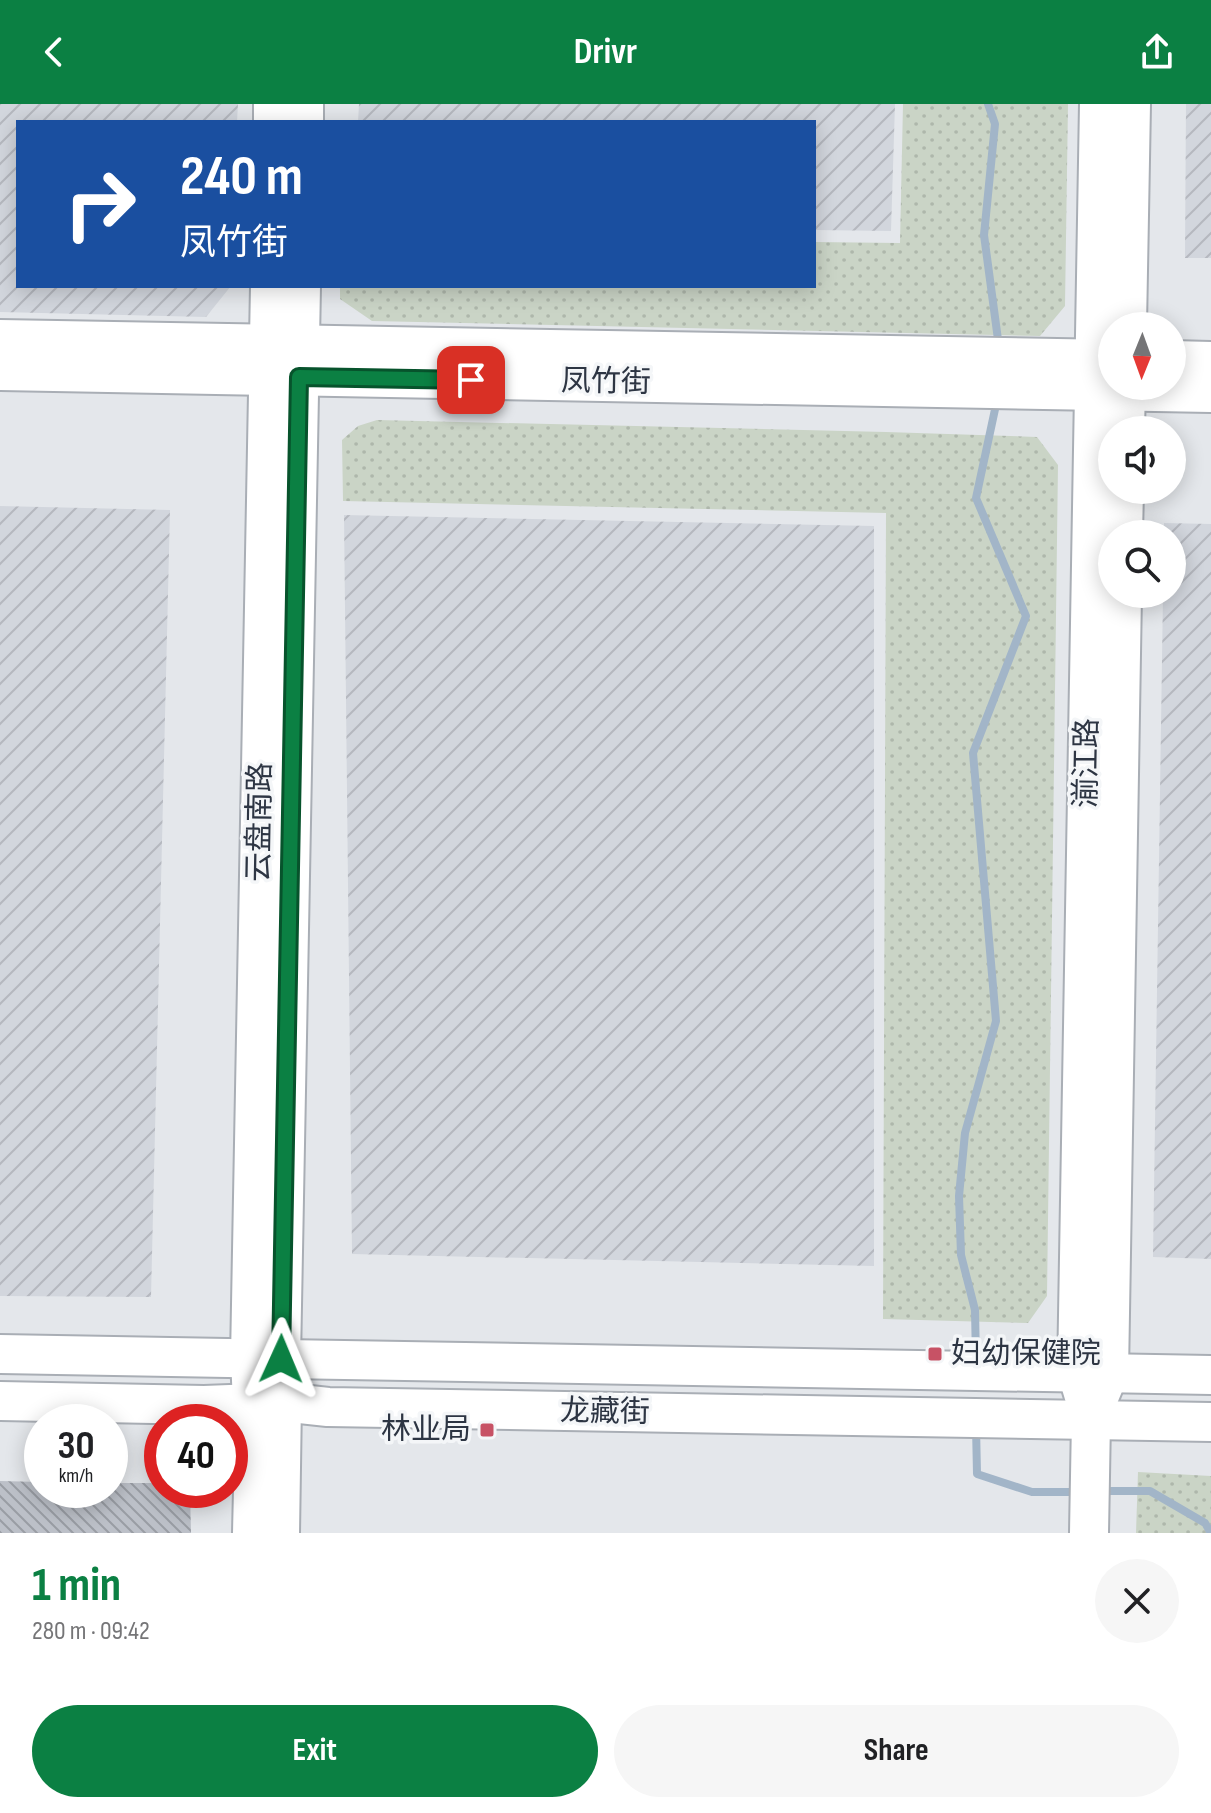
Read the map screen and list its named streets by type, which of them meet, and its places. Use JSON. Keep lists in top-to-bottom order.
{
  "streets": {
    "street": [
      "凤竹街",
      "湔江路",
      "云盘南路",
      "龙藏街"
    ]
  },
  "crossings": [
    ["凤竹街", "云盘南路"],
    ["湔江路", "龙藏街"],
    ["云盘南路", "龙藏街"]
  ],
  "places": {
    "transit": ["妇幼保健院", "林业局"]
  },
  "north": "bottom",
  "page": {
    "header": "Drivr",
    "turn": ["240 m", "凤竹街"],
    "speed": "30 km/h",
    "limit": "40",
    "heading": ["1 min", "280 m · 09:42"],
    "buttons": ["Exit", "Share"]
  }
}
